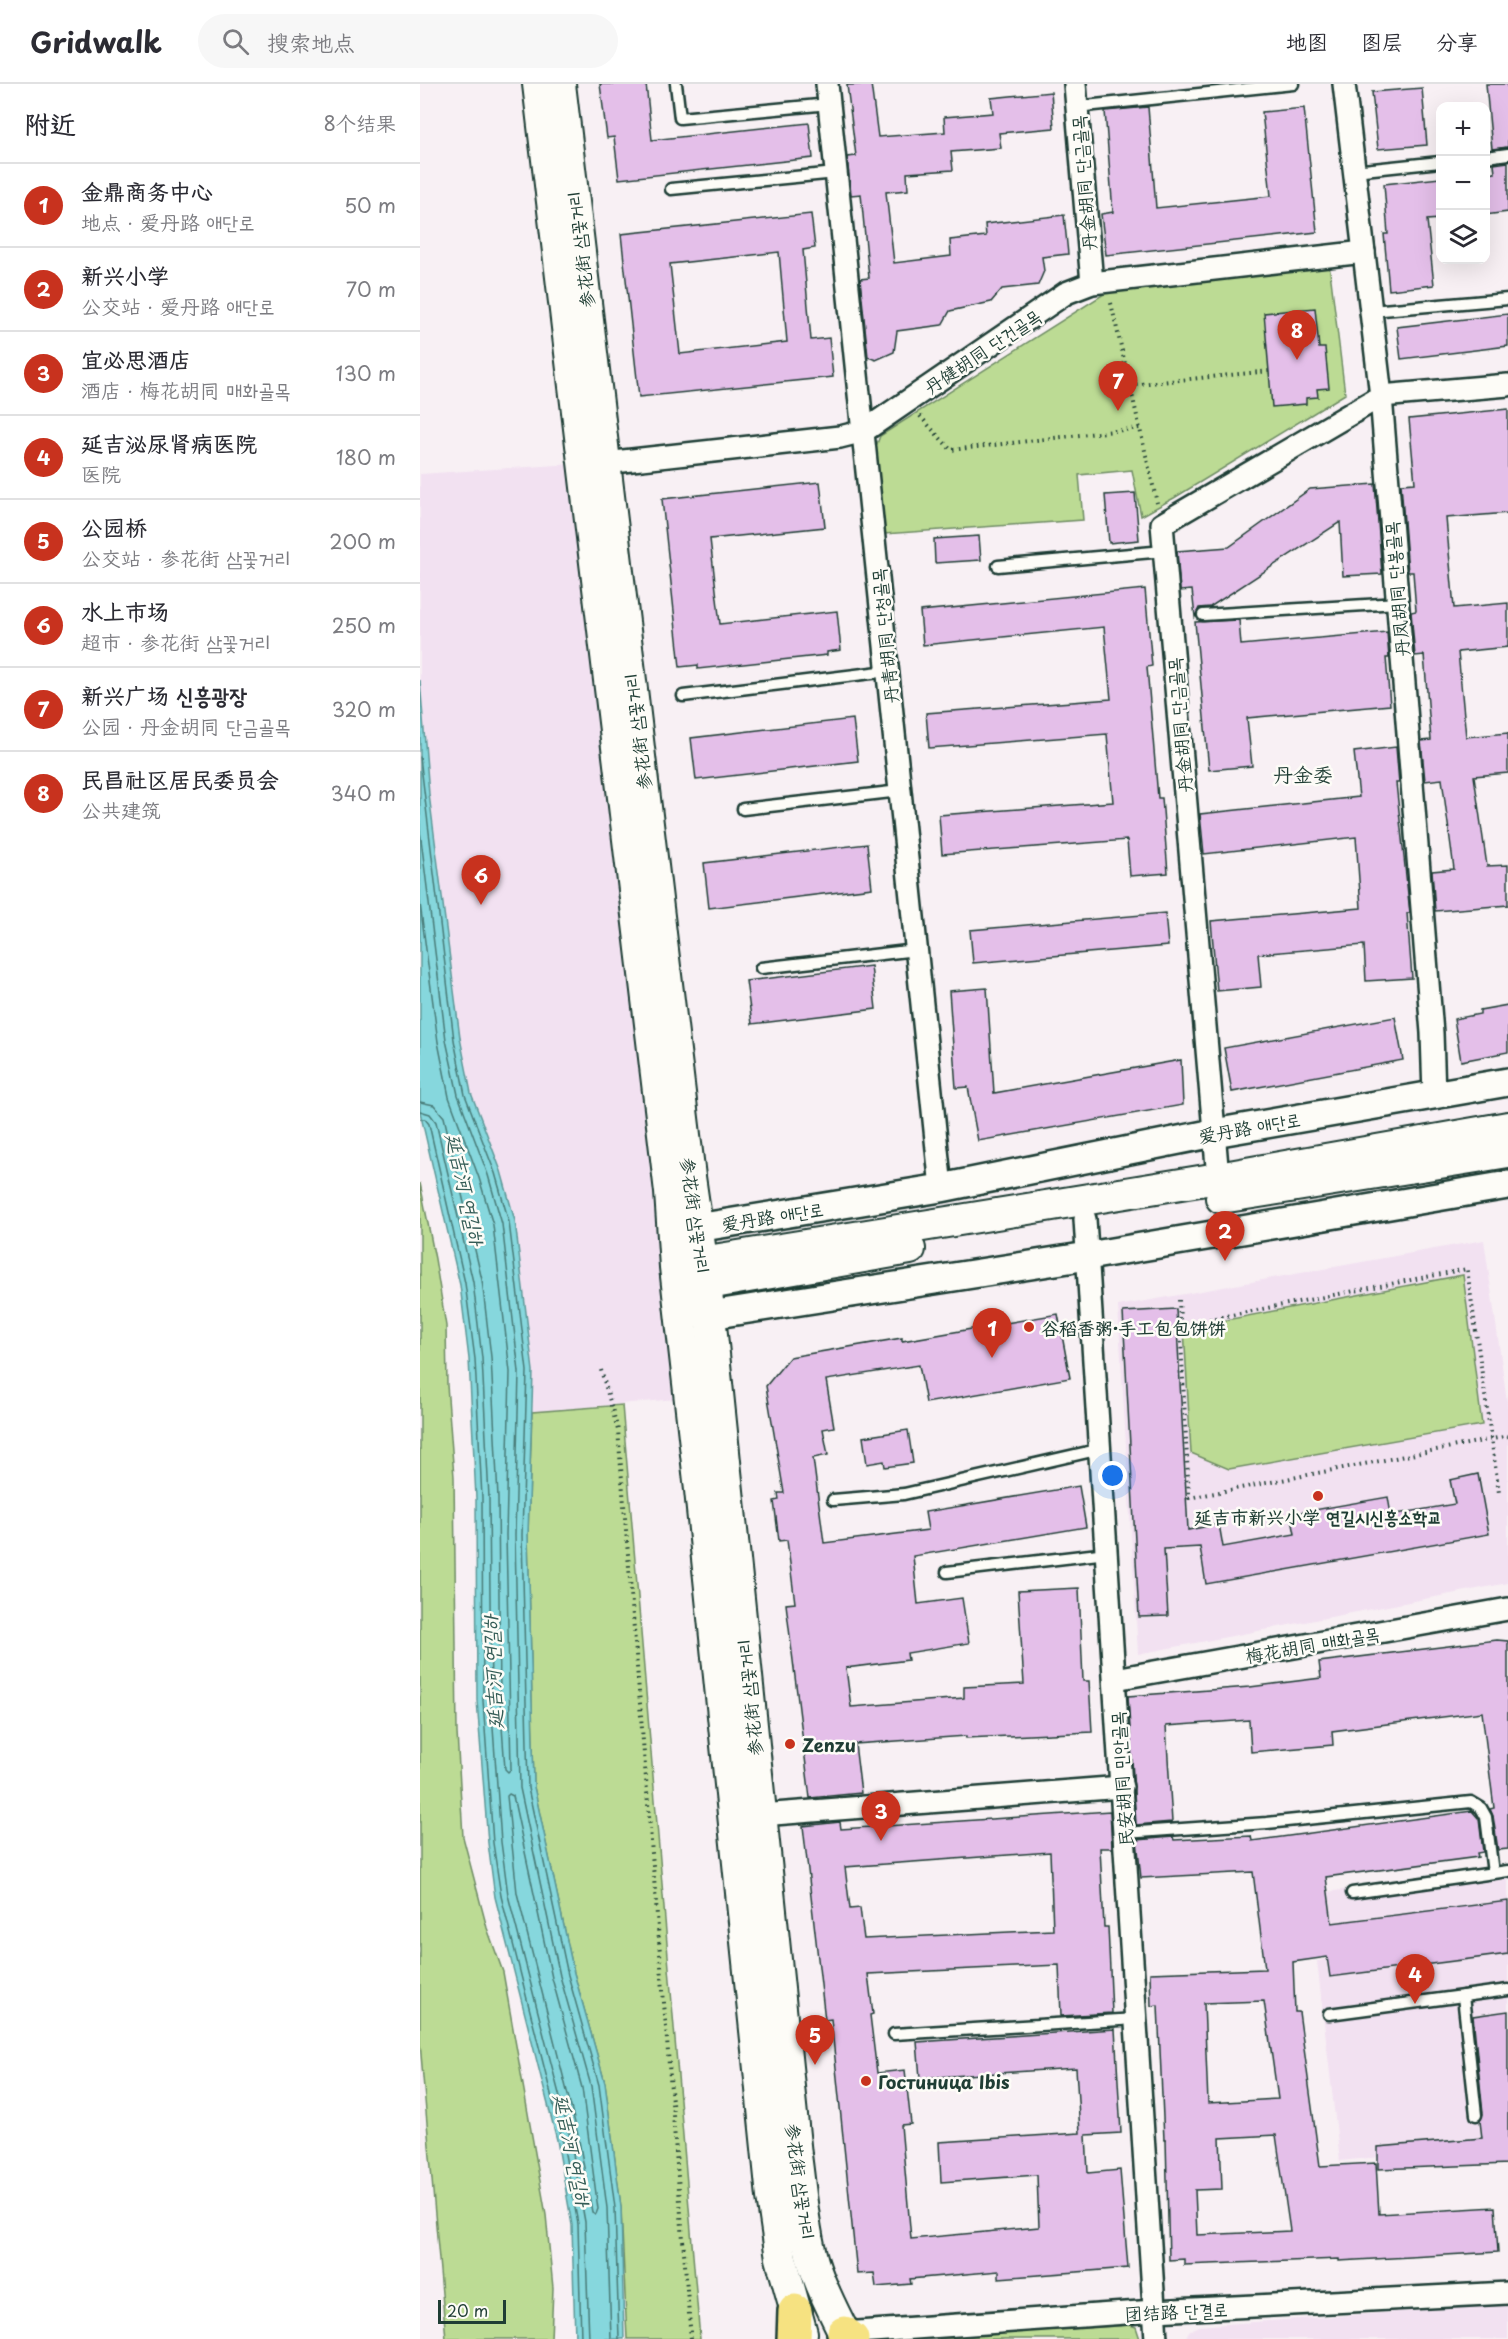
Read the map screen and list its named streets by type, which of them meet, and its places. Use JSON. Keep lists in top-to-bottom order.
{
  "streets": {
    "main road": ["参花街 삼꽃거리", "爱丹路 애단로"],
    "street": [
      "丹金胡同 단금골목",
      "丹健胡同 단건골목",
      "丹凤胡同 단봉골목",
      "丹青胡同 단청골목",
      "梅花胡同 매화골목",
      "民安胡同 민안골목",
      "团结路 단결로"
    ]
  },
  "crossings": [
    ["丹金胡同 단금골목", "丹健胡同 단건골목"],
    ["丹金胡同 단금골목", "爱丹路 애단로"],
    ["参花街 삼꽃거리", "丹健胡同 단건골목"],
    ["参花街 삼꽃거리", "爱丹路 애단로"],
    ["参花街 삼꽃거리", "团结路 단결로"],
    ["丹健胡同 단건골목", "丹凤胡同 단봉골목"],
    ["丹健胡同 단건골목", "丹青胡同 단청골목"],
    ["丹凤胡同 단봉골목", "爱丹路 애단로"],
    ["丹青胡同 단청골목", "爱丹路 애단로"],
    ["梅花胡同 매화골목", "民安胡同 민안골목"],
    ["民安胡同 민안골목", "团结路 단결로"]
  ],
  "districts": ["丹金委"],
  "water": ["延吉河 연길하"],
  "places": [
    "谷稻香粥·手工包包饼饼",
    "延吉市新兴小学 연길시신흥소학교",
    "Zenzu",
    "Гостиница Ibis"
  ],
  "scale_bar": "20 m",
  "page": {
    "header": "Gridwalk",
    "search": "搜索地点",
    "nav": ["地图", "图层", "分享"],
    "heading": ["附近", "8个结果"],
    "map_buttons": ["+", "−"],
    "list": [
      {
        "mark": "1",
        "name": "金鼎商务中心",
        "note": "地点 · 爱丹路 애단로",
        "value": "50 m"
      },
      {
        "mark": "2",
        "name": "新兴小学",
        "note": "公交站 · 爱丹路 애단로",
        "value": "70 m"
      },
      {
        "mark": "3",
        "name": "宜必思酒店",
        "note": "酒店 · 梅花胡同 매화골목",
        "value": "130 m"
      },
      {
        "mark": "4",
        "name": "延吉泌尿肾病医院",
        "note": "医院",
        "value": "180 m"
      },
      {
        "mark": "5",
        "name": "公园桥",
        "note": "公交站 · 参花街 삼꽃거리",
        "value": "200 m"
      },
      {
        "mark": "6",
        "name": "水上市场",
        "note": "超市 · 参花街 삼꽃거리",
        "value": "250 m"
      },
      {
        "mark": "7",
        "name": "新兴广场 신흥광장",
        "note": "公园 · 丹金胡同 단금골목",
        "value": "320 m"
      },
      {
        "mark": "8",
        "name": "民昌社区居民委员会",
        "note": "公共建筑",
        "value": "340 m"
      }
    ],
    "pins": [
      "8",
      "7",
      "6",
      "2",
      "1",
      "3",
      "4",
      "5"
    ],
    "scale": "20 m"
  }
}
